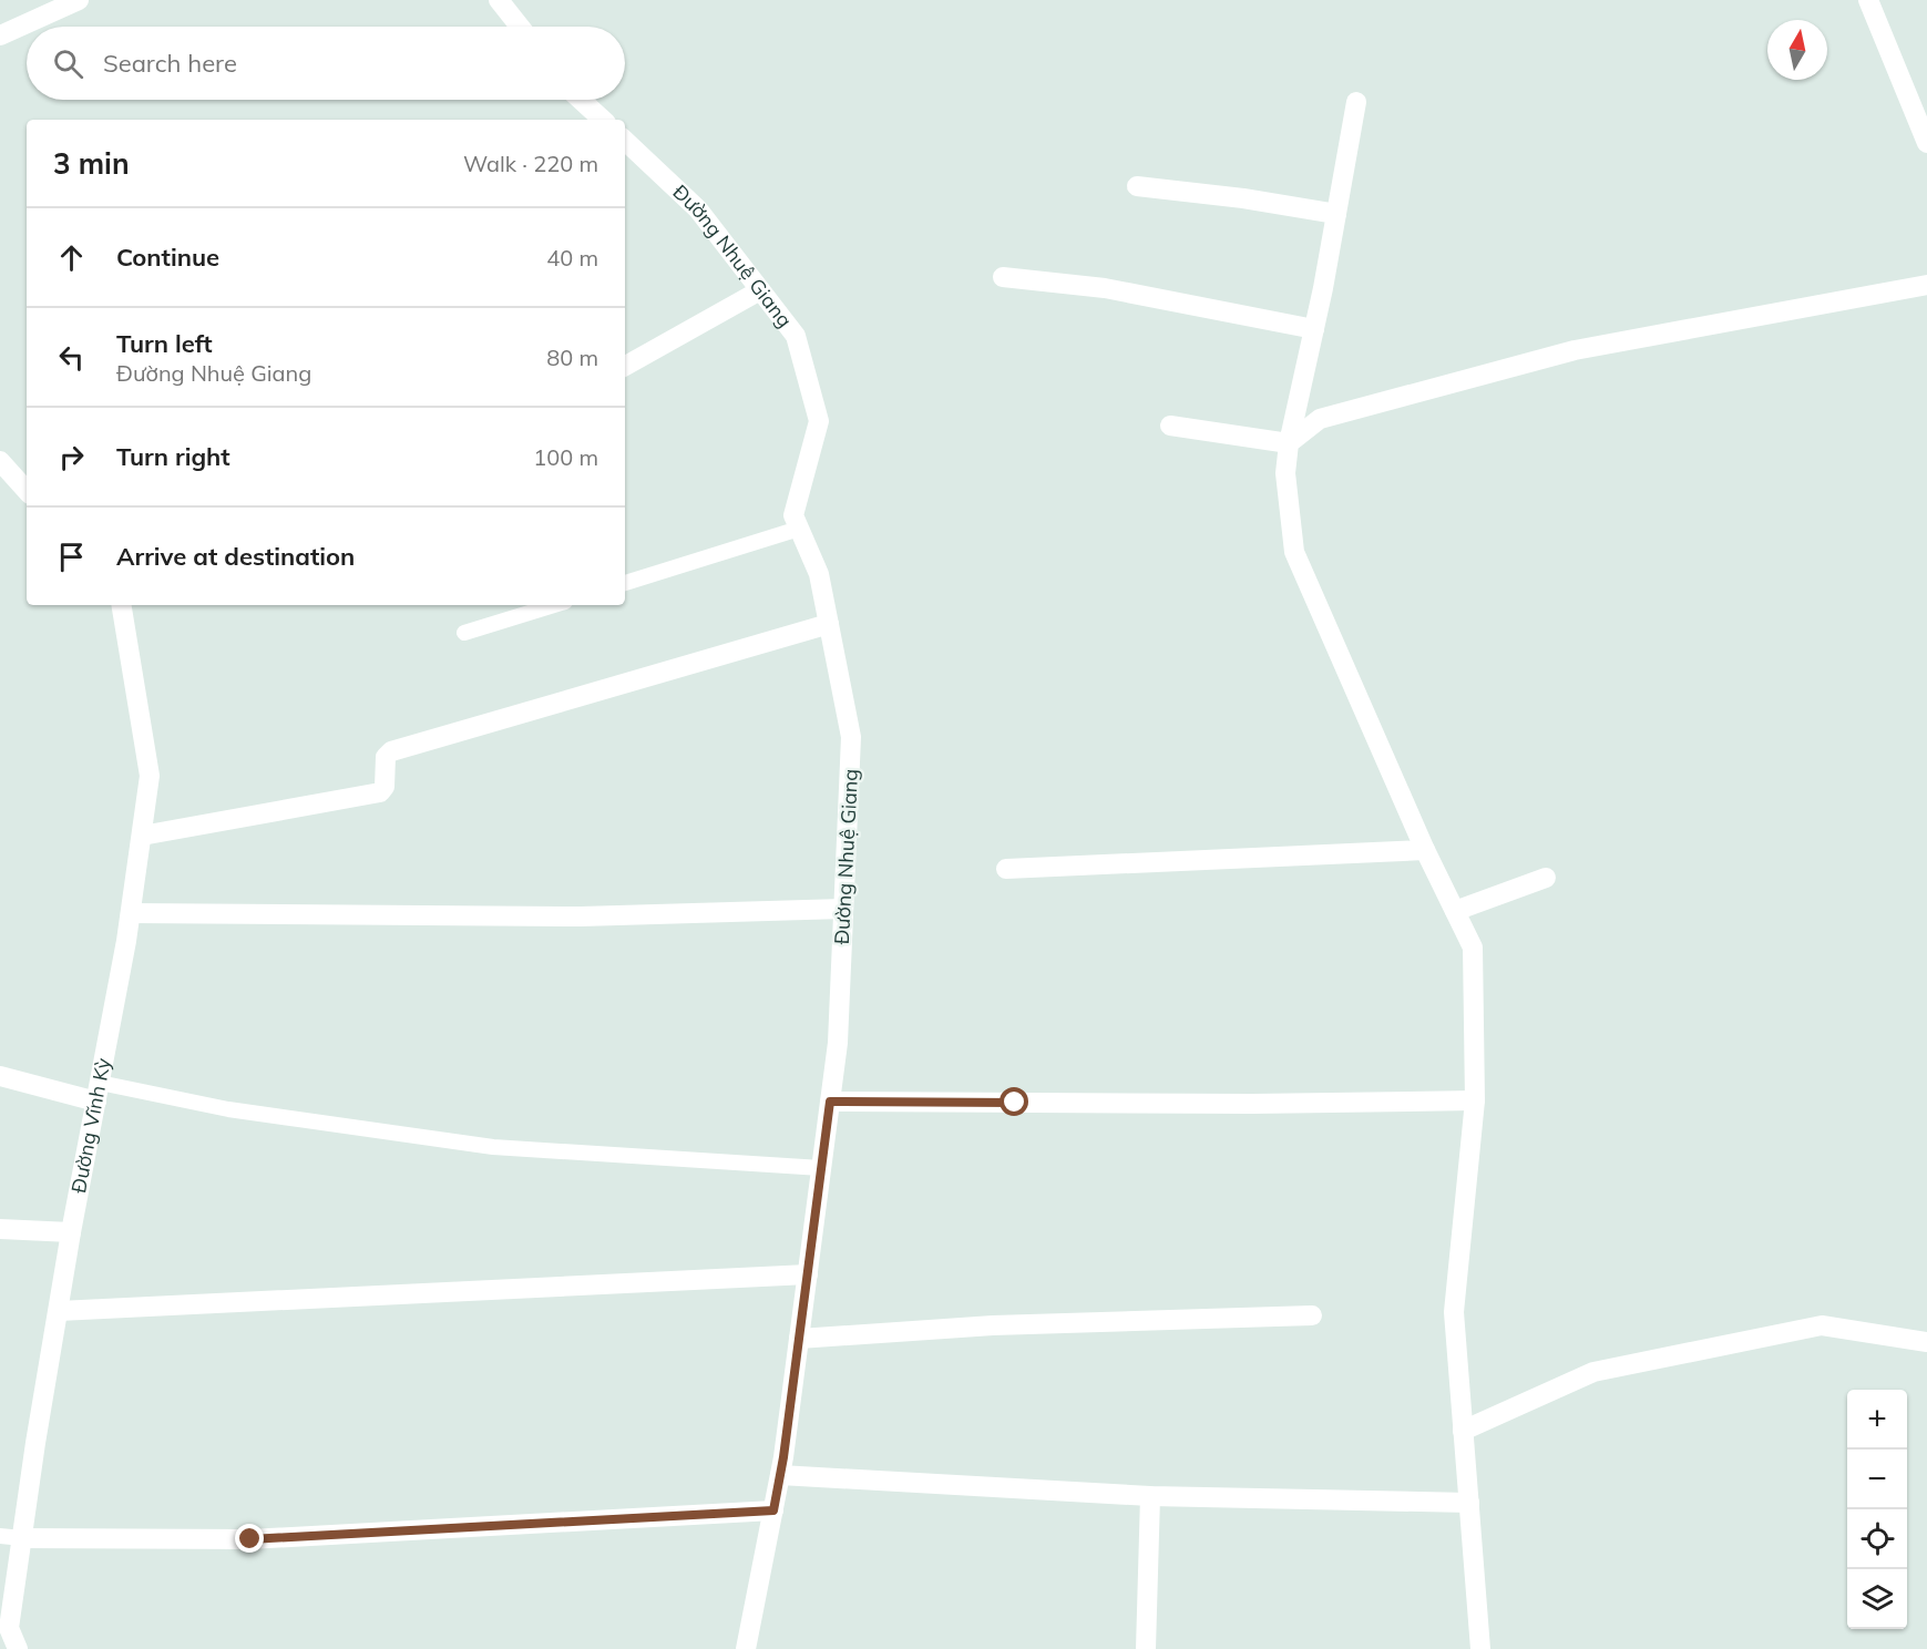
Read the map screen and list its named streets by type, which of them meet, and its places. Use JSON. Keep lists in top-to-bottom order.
{
  "streets": {
    "street": ["Đường Nhuệ Giang", "Đường Vĩnh Kỳ"]
  },
  "north": "top",
  "page": {
    "search": "Search here",
    "heading": ["3 min", "Walk · 220 m"],
    "list": [
      ["Continue", "40 m"],
      ["Turn left", "Đường Nhuệ Giang", "80 m"],
      ["Turn right", "100 m"],
      "Arrive at destination"
    ],
    "map_buttons": ["+", "−"]
  }
}
